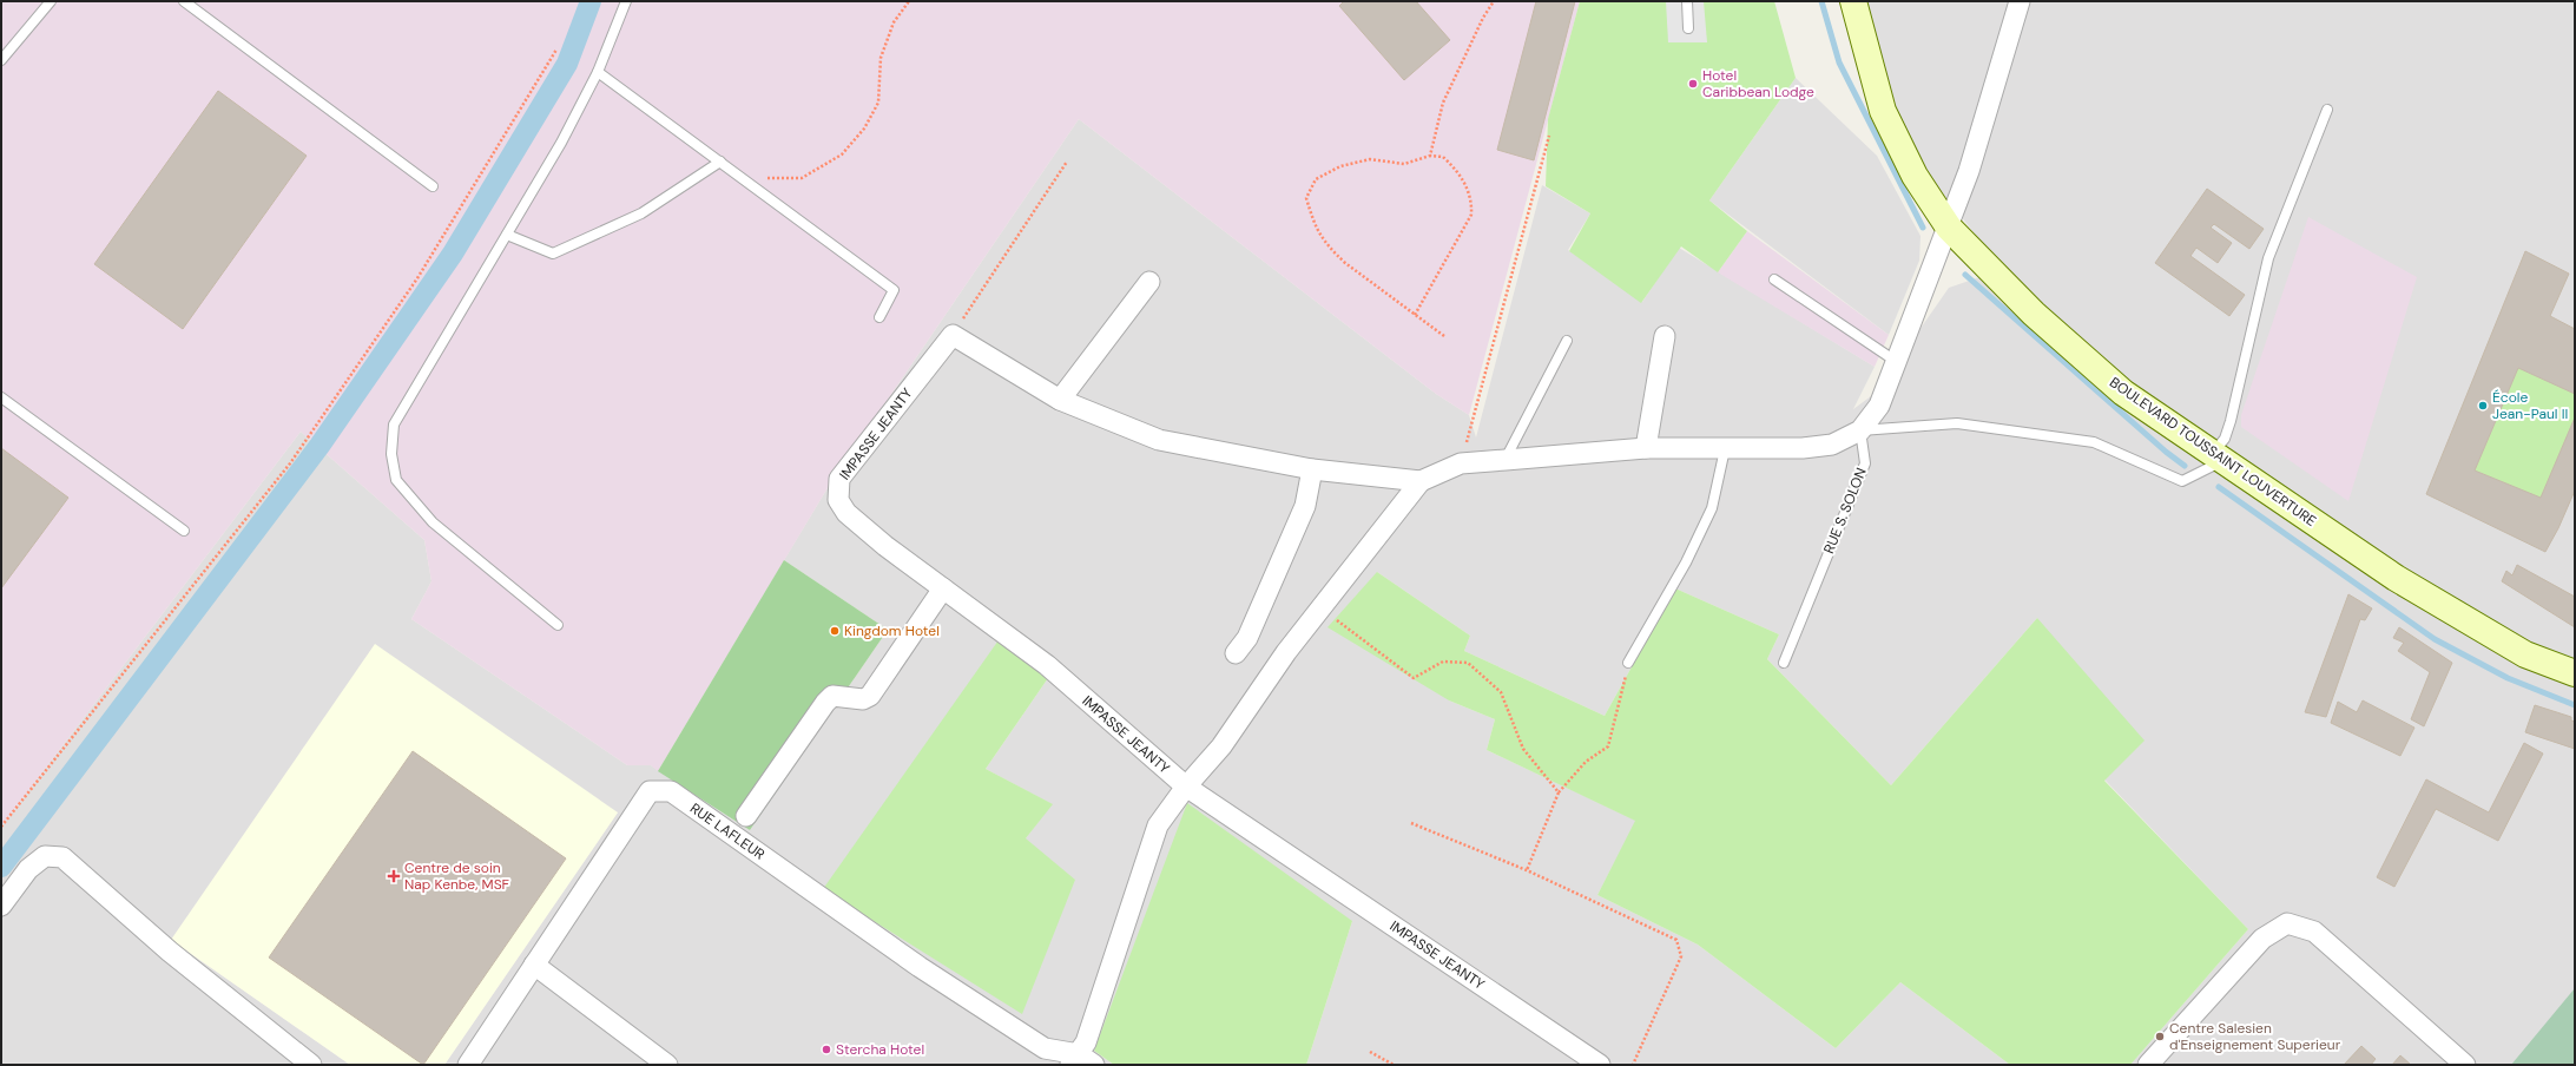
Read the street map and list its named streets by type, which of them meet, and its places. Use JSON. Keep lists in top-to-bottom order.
{
  "streets": {
    "main road": ["BOULEVARD TOUSSAINT LOUVERTURE"],
    "street": ["IMPASSE JEANTY", "RUE LAFLEUR"],
    "lane": ["RUE S. SOLON"]
  },
  "places": {
    "other": [
      "Hotel Caribbean Lodge",
      "École Jean-Paul II",
      "Kingdom Hotel",
      "Centre Salesien d'Enseignement Superieur",
      "Stercha Hotel"
    ],
    "health": ["Centre de soin Nap Kenbe, MSF"]
  }
}
